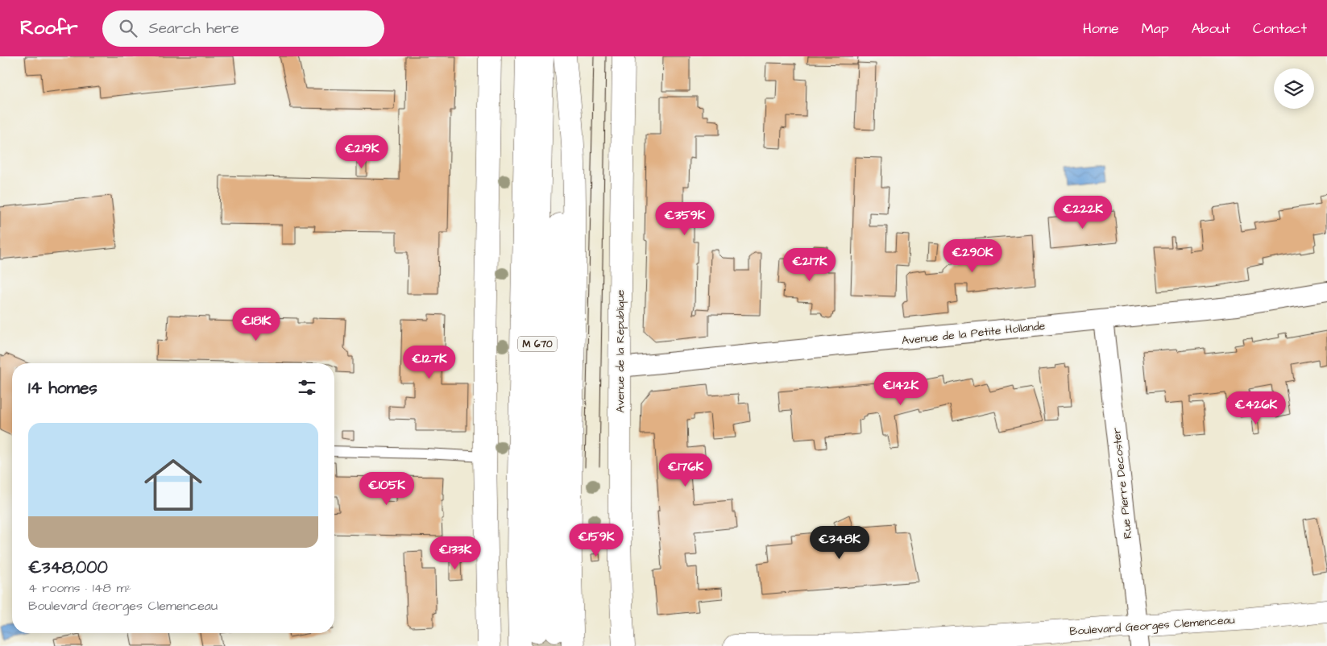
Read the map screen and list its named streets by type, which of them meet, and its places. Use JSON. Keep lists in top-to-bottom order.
{
  "streets": {
    "main road": ["M 670", "Avenue de la République", "Boulevard Georges Clemenceau"],
    "street": ["Avenue de la Petite Hollande", "Rue Pierre Decoster"]
  },
  "crossings": [
    ["Avenue de la Petite Hollande", "Avenue de la République"],
    ["Avenue de la Petite Hollande", "Rue Pierre Decoster"],
    ["Rue Pierre Decoster", "Boulevard Georges Clemenceau"]
  ],
  "page": {
    "header": "Roofr",
    "search": "Search here",
    "nav": [
      "Home",
      "Map",
      "About",
      "Contact"
    ],
    "price": [
      "€219K",
      "€222K",
      "€359K",
      "€290K",
      "€217K",
      "€181K",
      "€127K",
      "€142K",
      "€426K",
      "€176K",
      "€105K",
      "€159K",
      "€348K",
      "€133K"
    ],
    "heading": "14 homes",
    "list": [
      {
        "name": "€348,000",
        "note": "4 rooms · 148 m² · Boulevard Georges Clemenceau"
      }
    ]
  }
}
